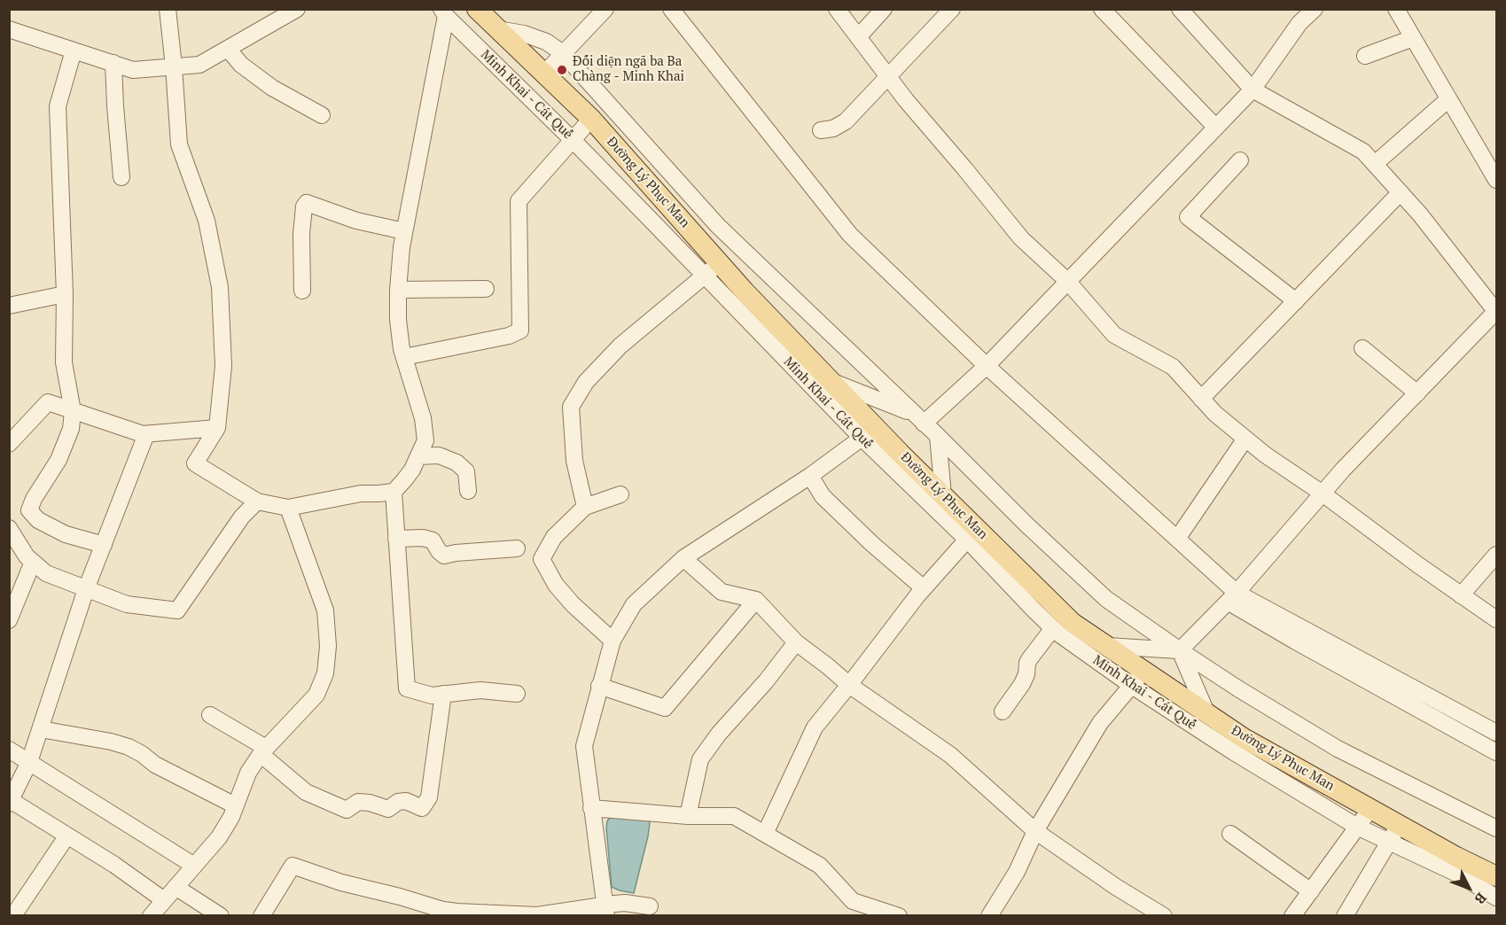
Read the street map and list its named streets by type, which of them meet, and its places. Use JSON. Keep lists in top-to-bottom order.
{
  "streets": {
    "main road": ["Đường Lý Phục Man"],
    "street": ["Minh Khai - Cát Quế"]
  },
  "crossings": [
    ["Minh Khai - Cát Quế", "Đường Lý Phục Man"]
  ],
  "places": ["Đối diện ngã ba Ba Chàng - Minh Khai"],
  "north": "bottom right"
}
